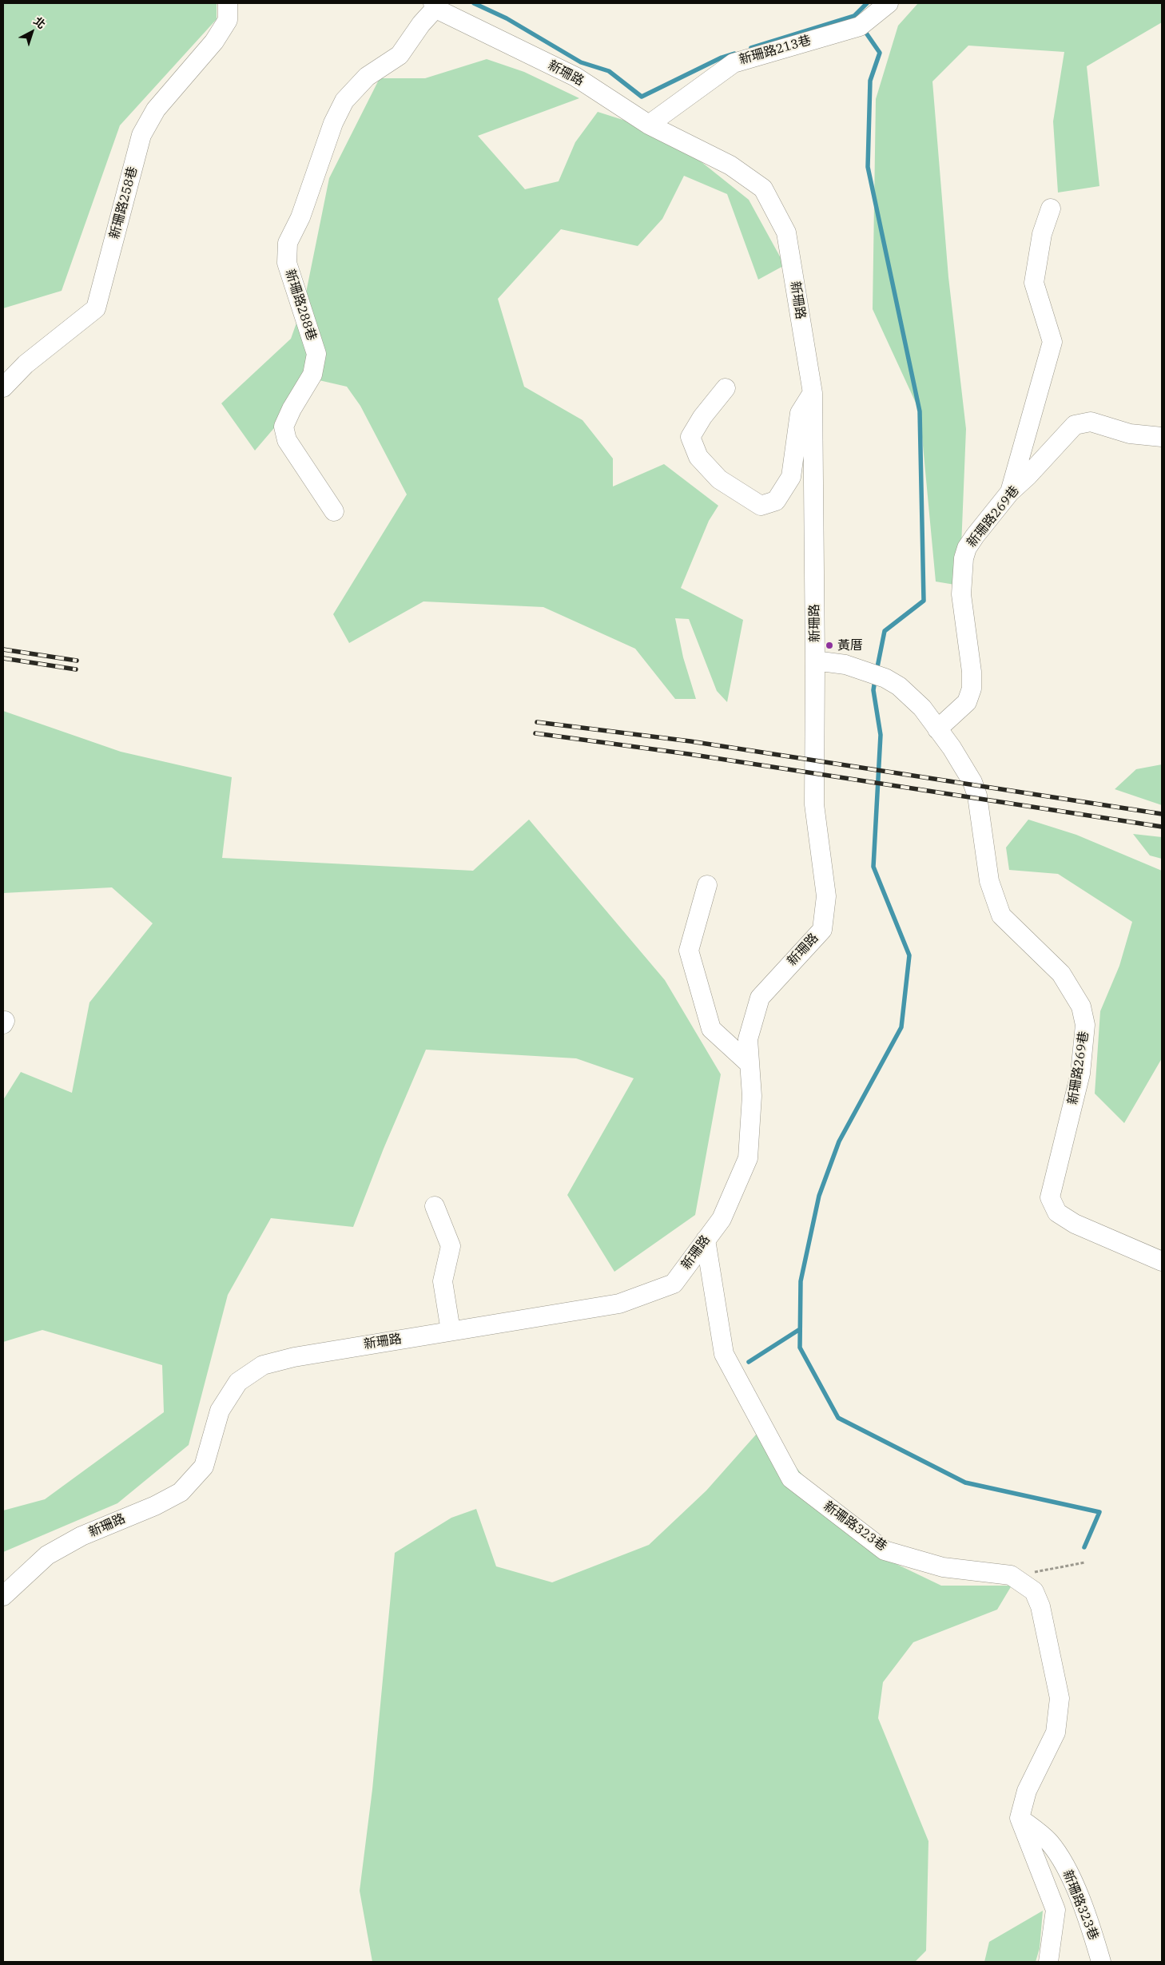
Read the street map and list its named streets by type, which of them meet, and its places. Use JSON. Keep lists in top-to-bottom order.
{
  "streets": {
    "street": [
      "新珊路213巷",
      "新珊路",
      "新珊路258巷",
      "新珊路288巷",
      "新珊路269巷",
      "新珊路323巷"
    ]
  },
  "crossings": [
    ["新珊路213巷", "新珊路"],
    ["新珊路", "新珊路288巷"],
    ["新珊路", "新珊路269巷"],
    ["新珊路", "新珊路323巷"]
  ],
  "places": ["黃厝"],
  "north": "top right"
}
